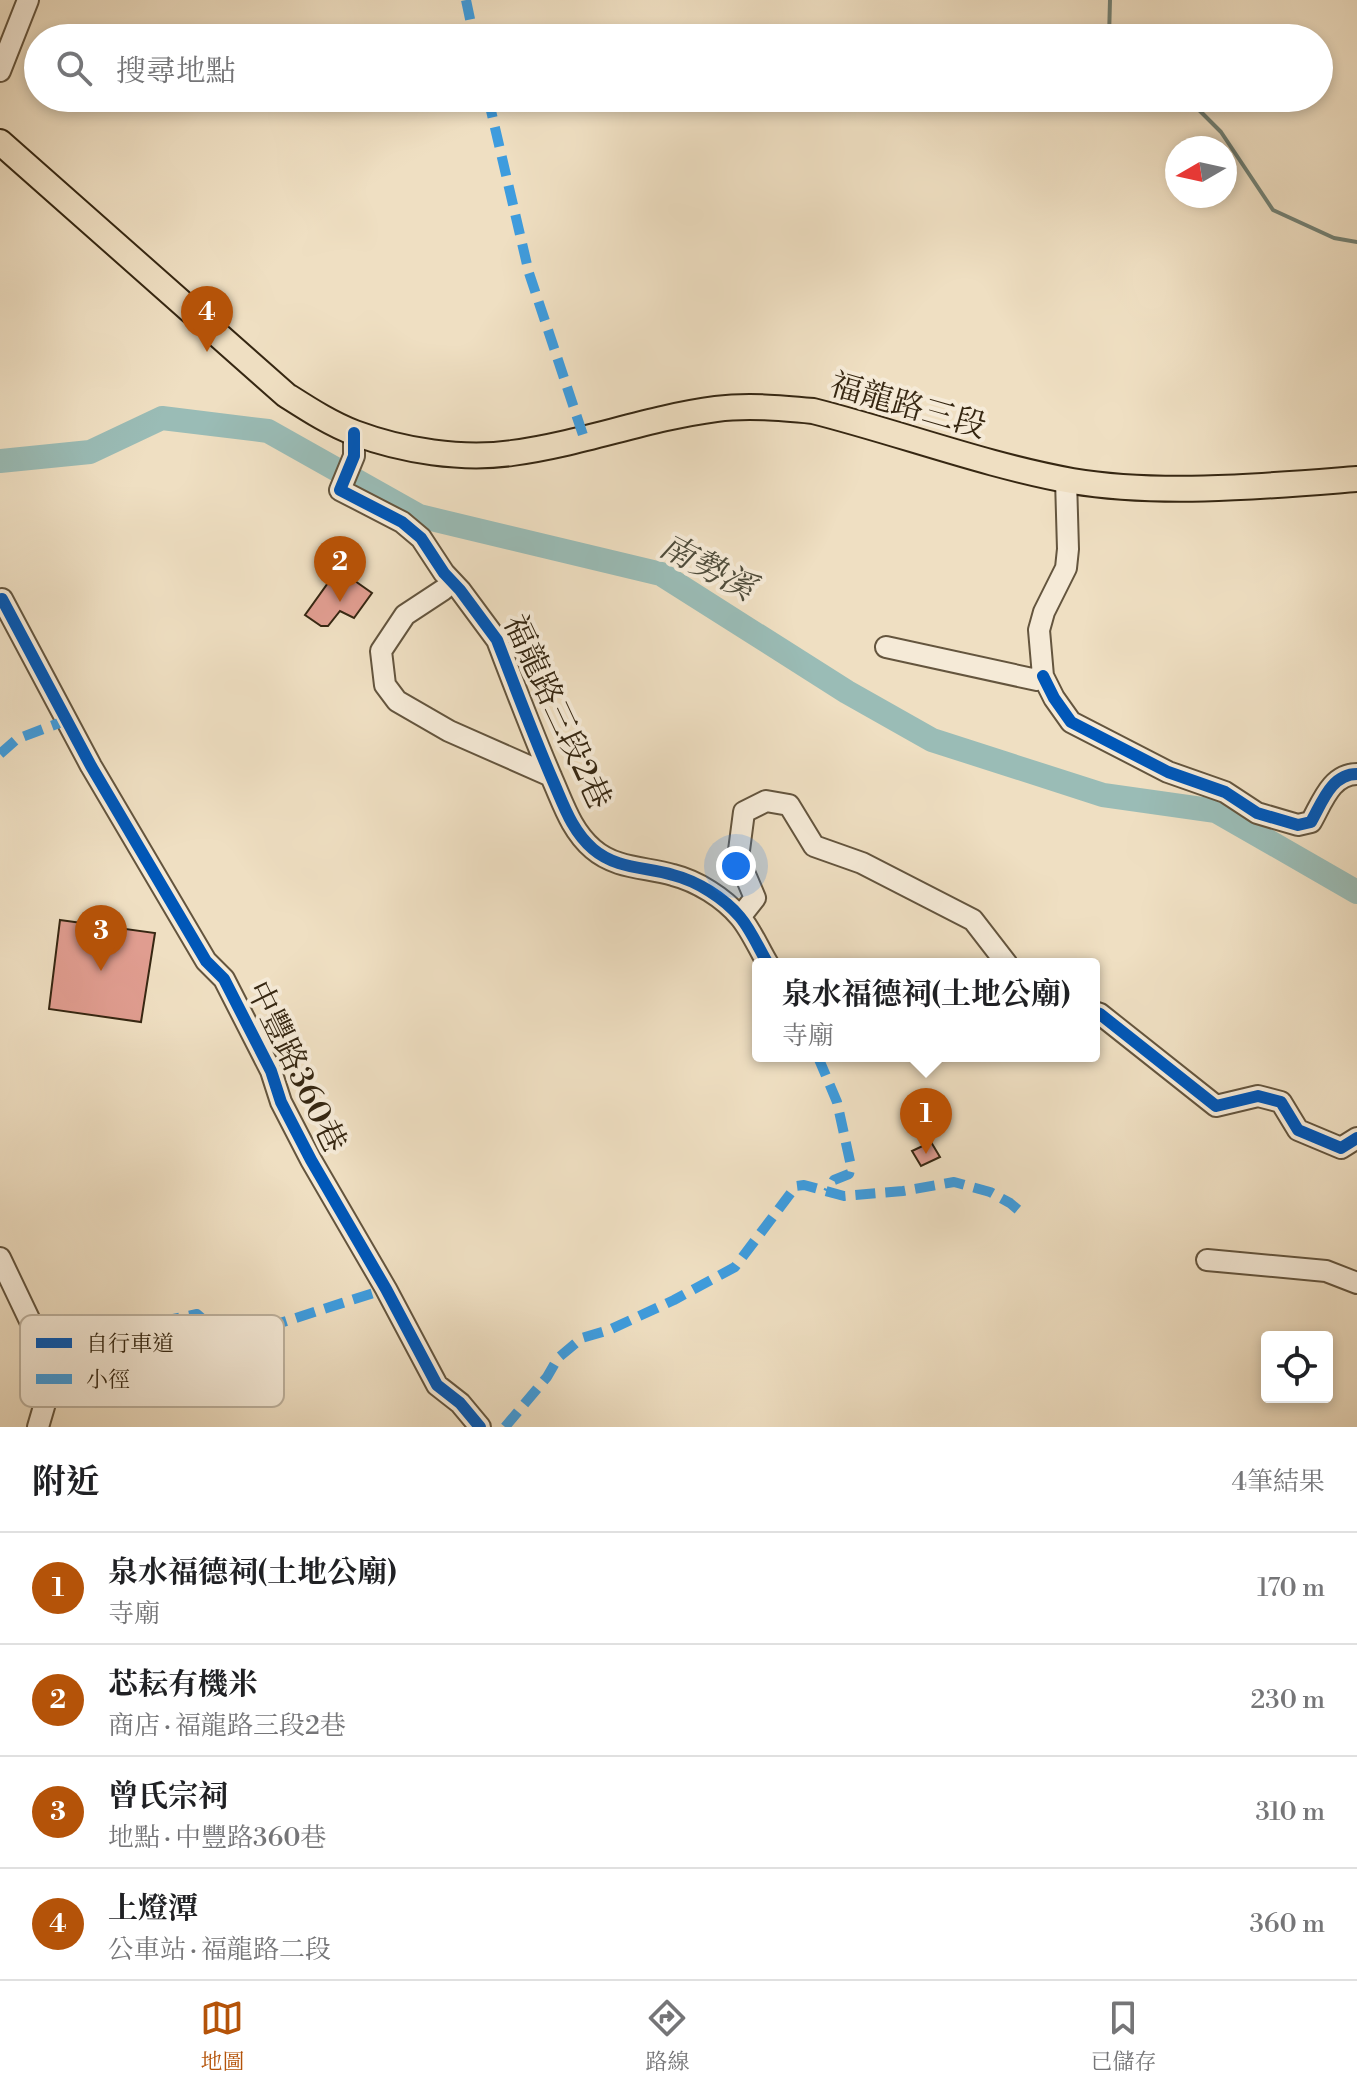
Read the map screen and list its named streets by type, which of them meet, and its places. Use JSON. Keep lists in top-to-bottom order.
{
  "streets": {
    "main road": ["福龍路三段"],
    "street": ["福龍路三段2巷", "中豐路360巷"]
  },
  "crossings": [
    ["福龍路三段", "福龍路三段2巷"]
  ],
  "water": ["南勢溪"],
  "legend": ["自行車道", "小徑"],
  "north": "left",
  "page": {
    "search": "搜尋地點",
    "pins": [
      "4",
      "2",
      "3",
      "1"
    ],
    "popup": ["泉水福德祠(土地公廟)", "寺廟"],
    "heading": ["附近", "4筆結果"],
    "list": [
      {
        "mark": "1",
        "name": "泉水福德祠(土地公廟)",
        "note": "寺廟",
        "value": "170 m"
      },
      {
        "mark": "2",
        "name": "芯耘有機米",
        "note": "商店 · 福龍路三段2巷",
        "value": "230 m"
      },
      {
        "mark": "3",
        "name": "曾氏宗祠",
        "note": "地點 · 中豐路360巷",
        "value": "310 m"
      },
      {
        "mark": "4",
        "name": "上燈潭",
        "note": "公車站 · 福龍路二段",
        "value": "360 m"
      }
    ],
    "nav": ["地圖", "路線", "已儲存"]
  }
}
